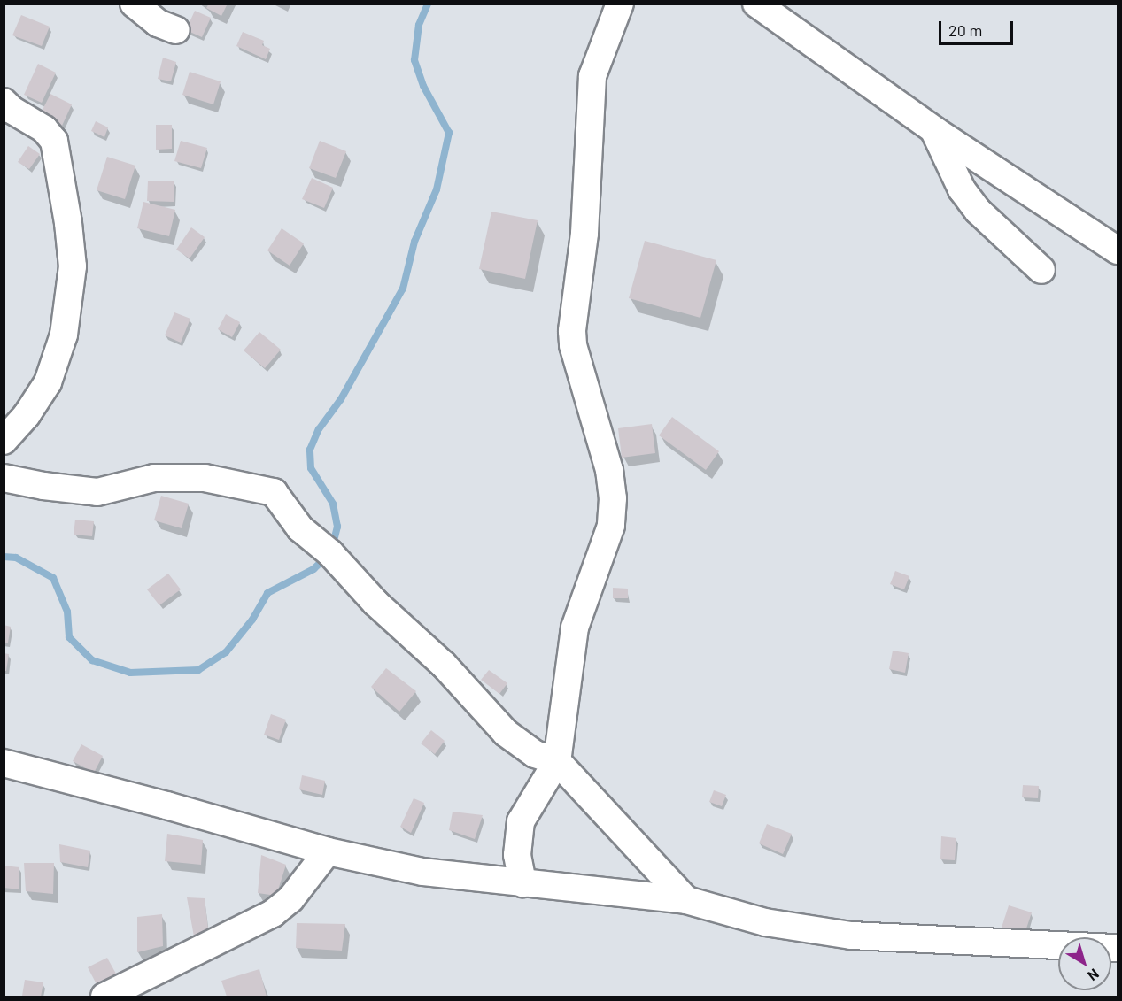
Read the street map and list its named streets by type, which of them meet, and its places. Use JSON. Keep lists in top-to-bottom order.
{
  "scale_bar": "20 m",
  "north": "bottom right"
}
